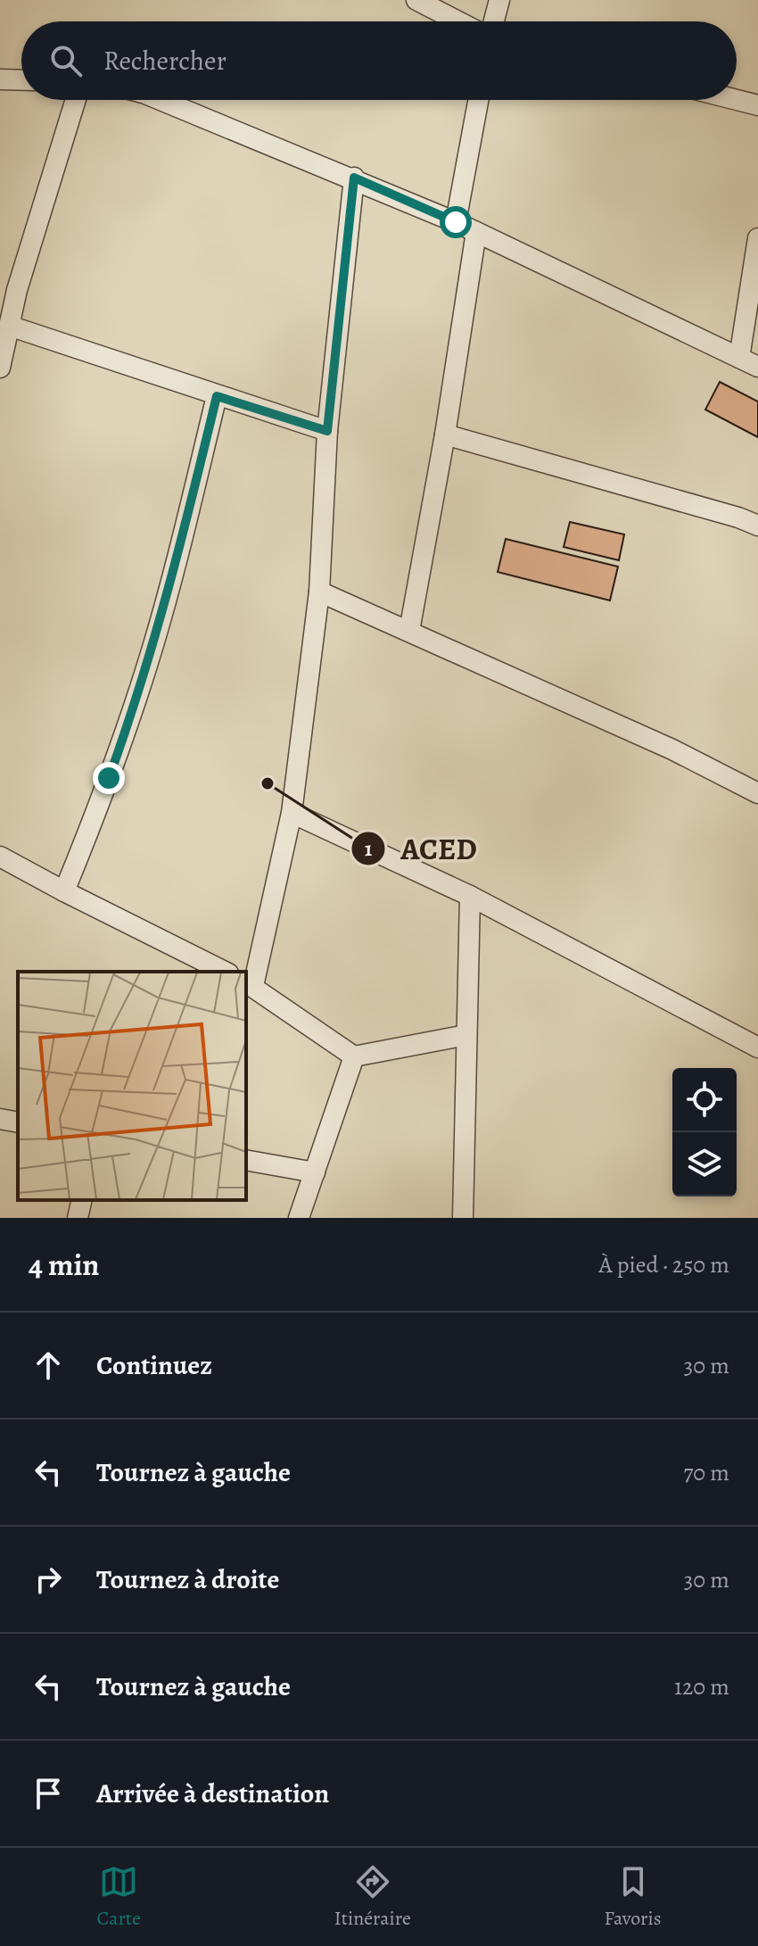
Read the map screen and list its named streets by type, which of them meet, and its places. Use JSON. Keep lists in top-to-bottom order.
{
  "places": ["ACED"],
  "page": {
    "search": "Rechercher",
    "heading": ["4 min", "À pied · 250 m"],
    "list": [
      ["Continuez", "30 m"],
      ["Tournez à gauche", "70 m"],
      ["Tournez à droite", "30 m"],
      ["Tournez à gauche", "120 m"],
      "Arrivée à destination"
    ],
    "nav": ["Carte", "Itinéraire", "Favoris"]
  }
}
